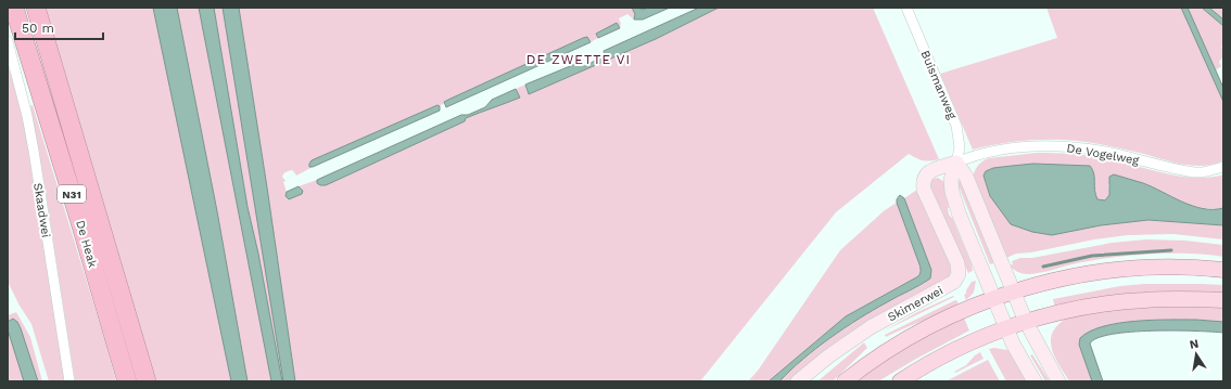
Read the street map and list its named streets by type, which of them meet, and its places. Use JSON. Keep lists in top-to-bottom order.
{
  "streets": {
    "highway": ["N31", "De Heak"],
    "street": [
      "Buismanweg",
      "De Vogelweg",
      "Skaadwei",
      "Skimerwei"
    ]
  },
  "crossings": [
    ["Buismanweg", "De Vogelweg"],
    ["Buismanweg", "Skimerwei"],
    ["De Vogelweg", "Skimerwei"]
  ],
  "districts": ["DE ZWETTE VI"],
  "scale_bar": "50 m",
  "north": "top"
}
